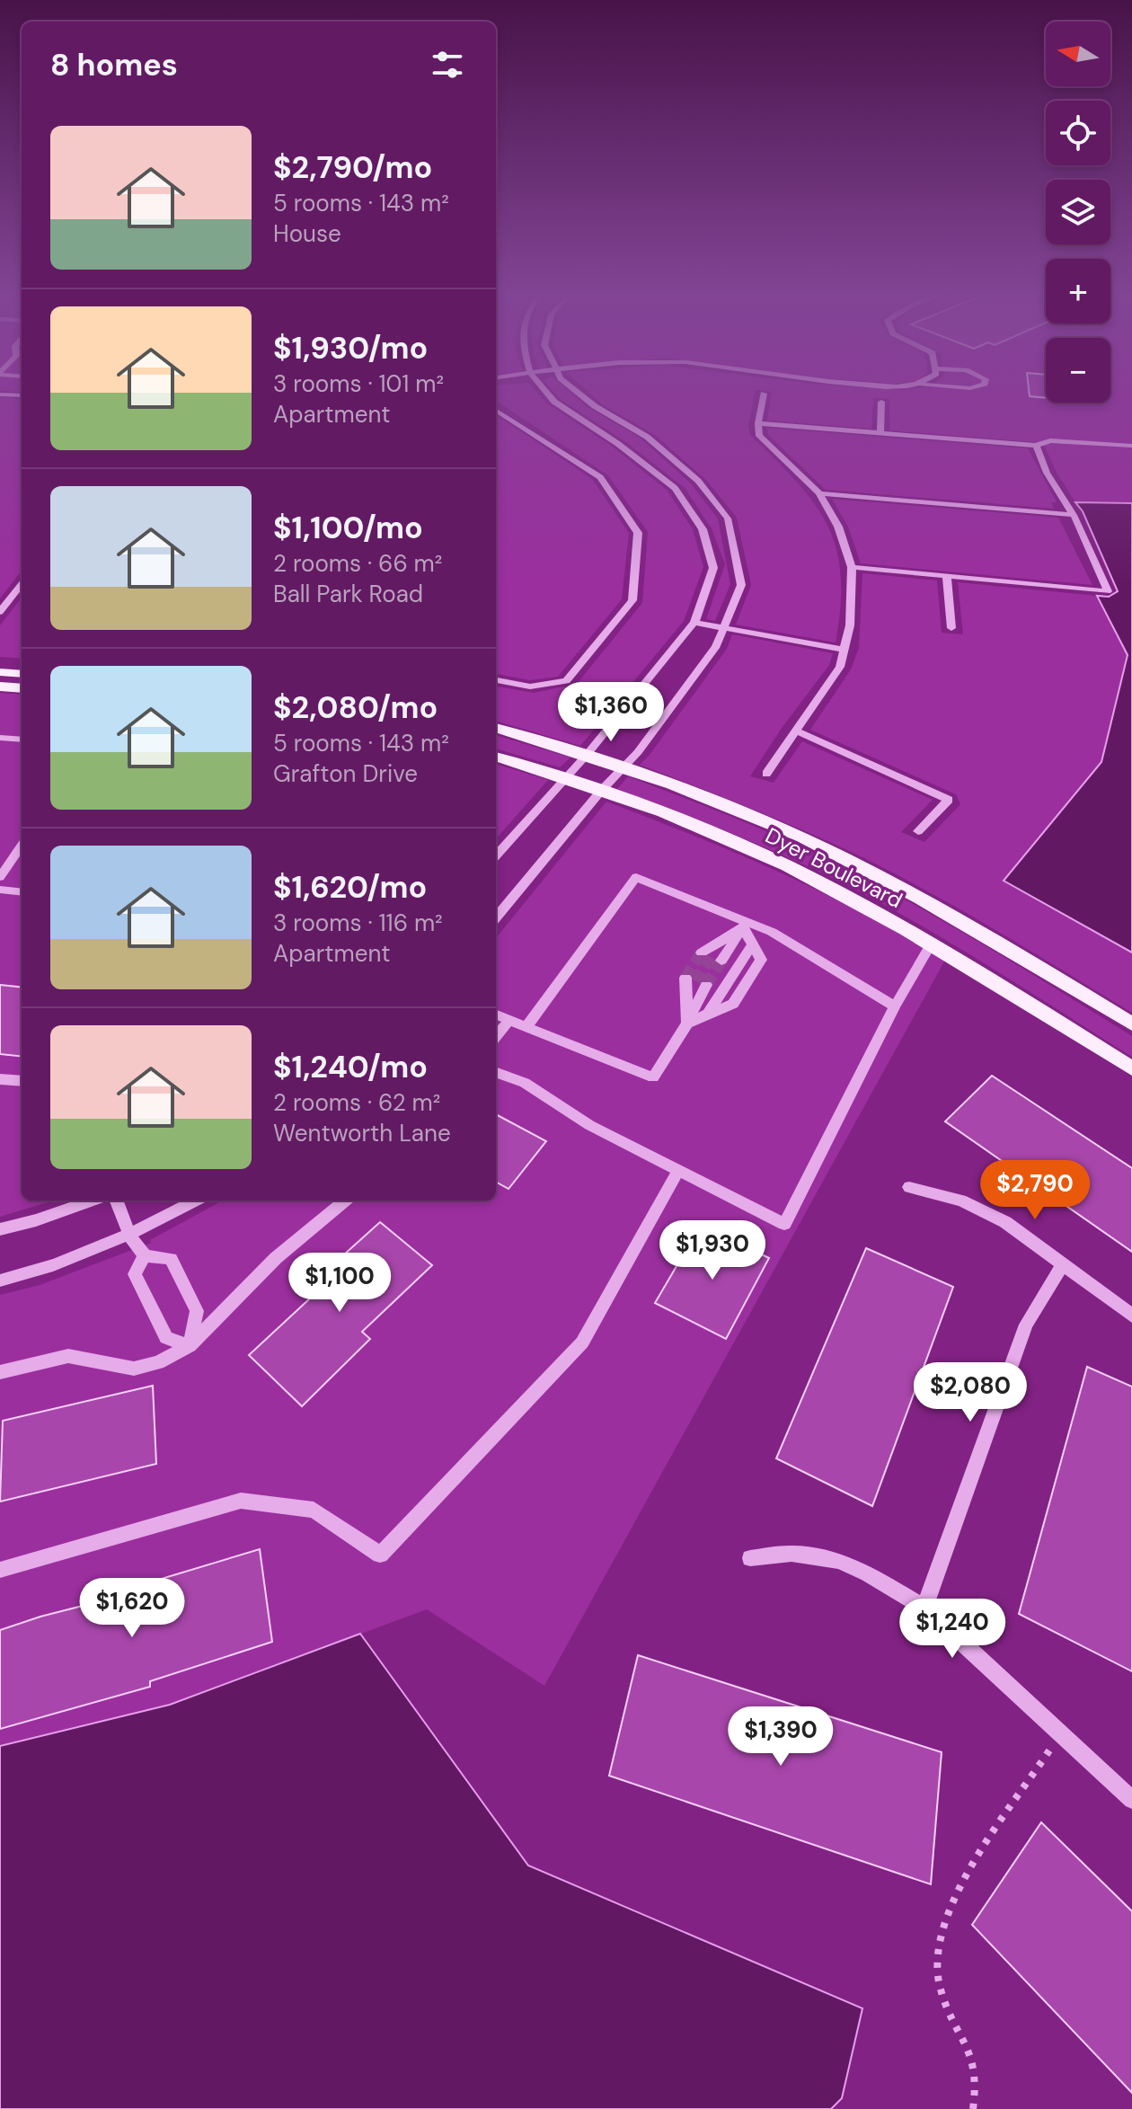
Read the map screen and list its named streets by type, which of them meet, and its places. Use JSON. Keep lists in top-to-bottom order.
{
  "streets": {
    "main road": ["Dyer Boulevard"]
  },
  "north": "left",
  "page": {
    "map_buttons": ["+", "−"],
    "heading": "8 homes",
    "list": [
      {
        "name": "$2,790/mo",
        "note": "5 rooms · 143 m² · House"
      },
      {
        "name": "$1,930/mo",
        "note": "3 rooms · 101 m² · Apartment"
      },
      {
        "name": "$1,100/mo",
        "note": "2 rooms · 66 m² · Ball Park Road"
      },
      {
        "name": "$2,080/mo",
        "note": "5 rooms · 143 m² · Grafton Drive"
      },
      {
        "name": "$1,620/mo",
        "note": "3 rooms · 116 m² · Apartment"
      },
      {
        "name": "$1,240/mo",
        "note": "2 rooms · 62 m² · Wentworth Lane"
      }
    ],
    "price": [
      "$1,360",
      "$2,790",
      "$1,930",
      "$1,100",
      "$2,080",
      "$1,620",
      "$1,240",
      "$1,390"
    ]
  }
}
